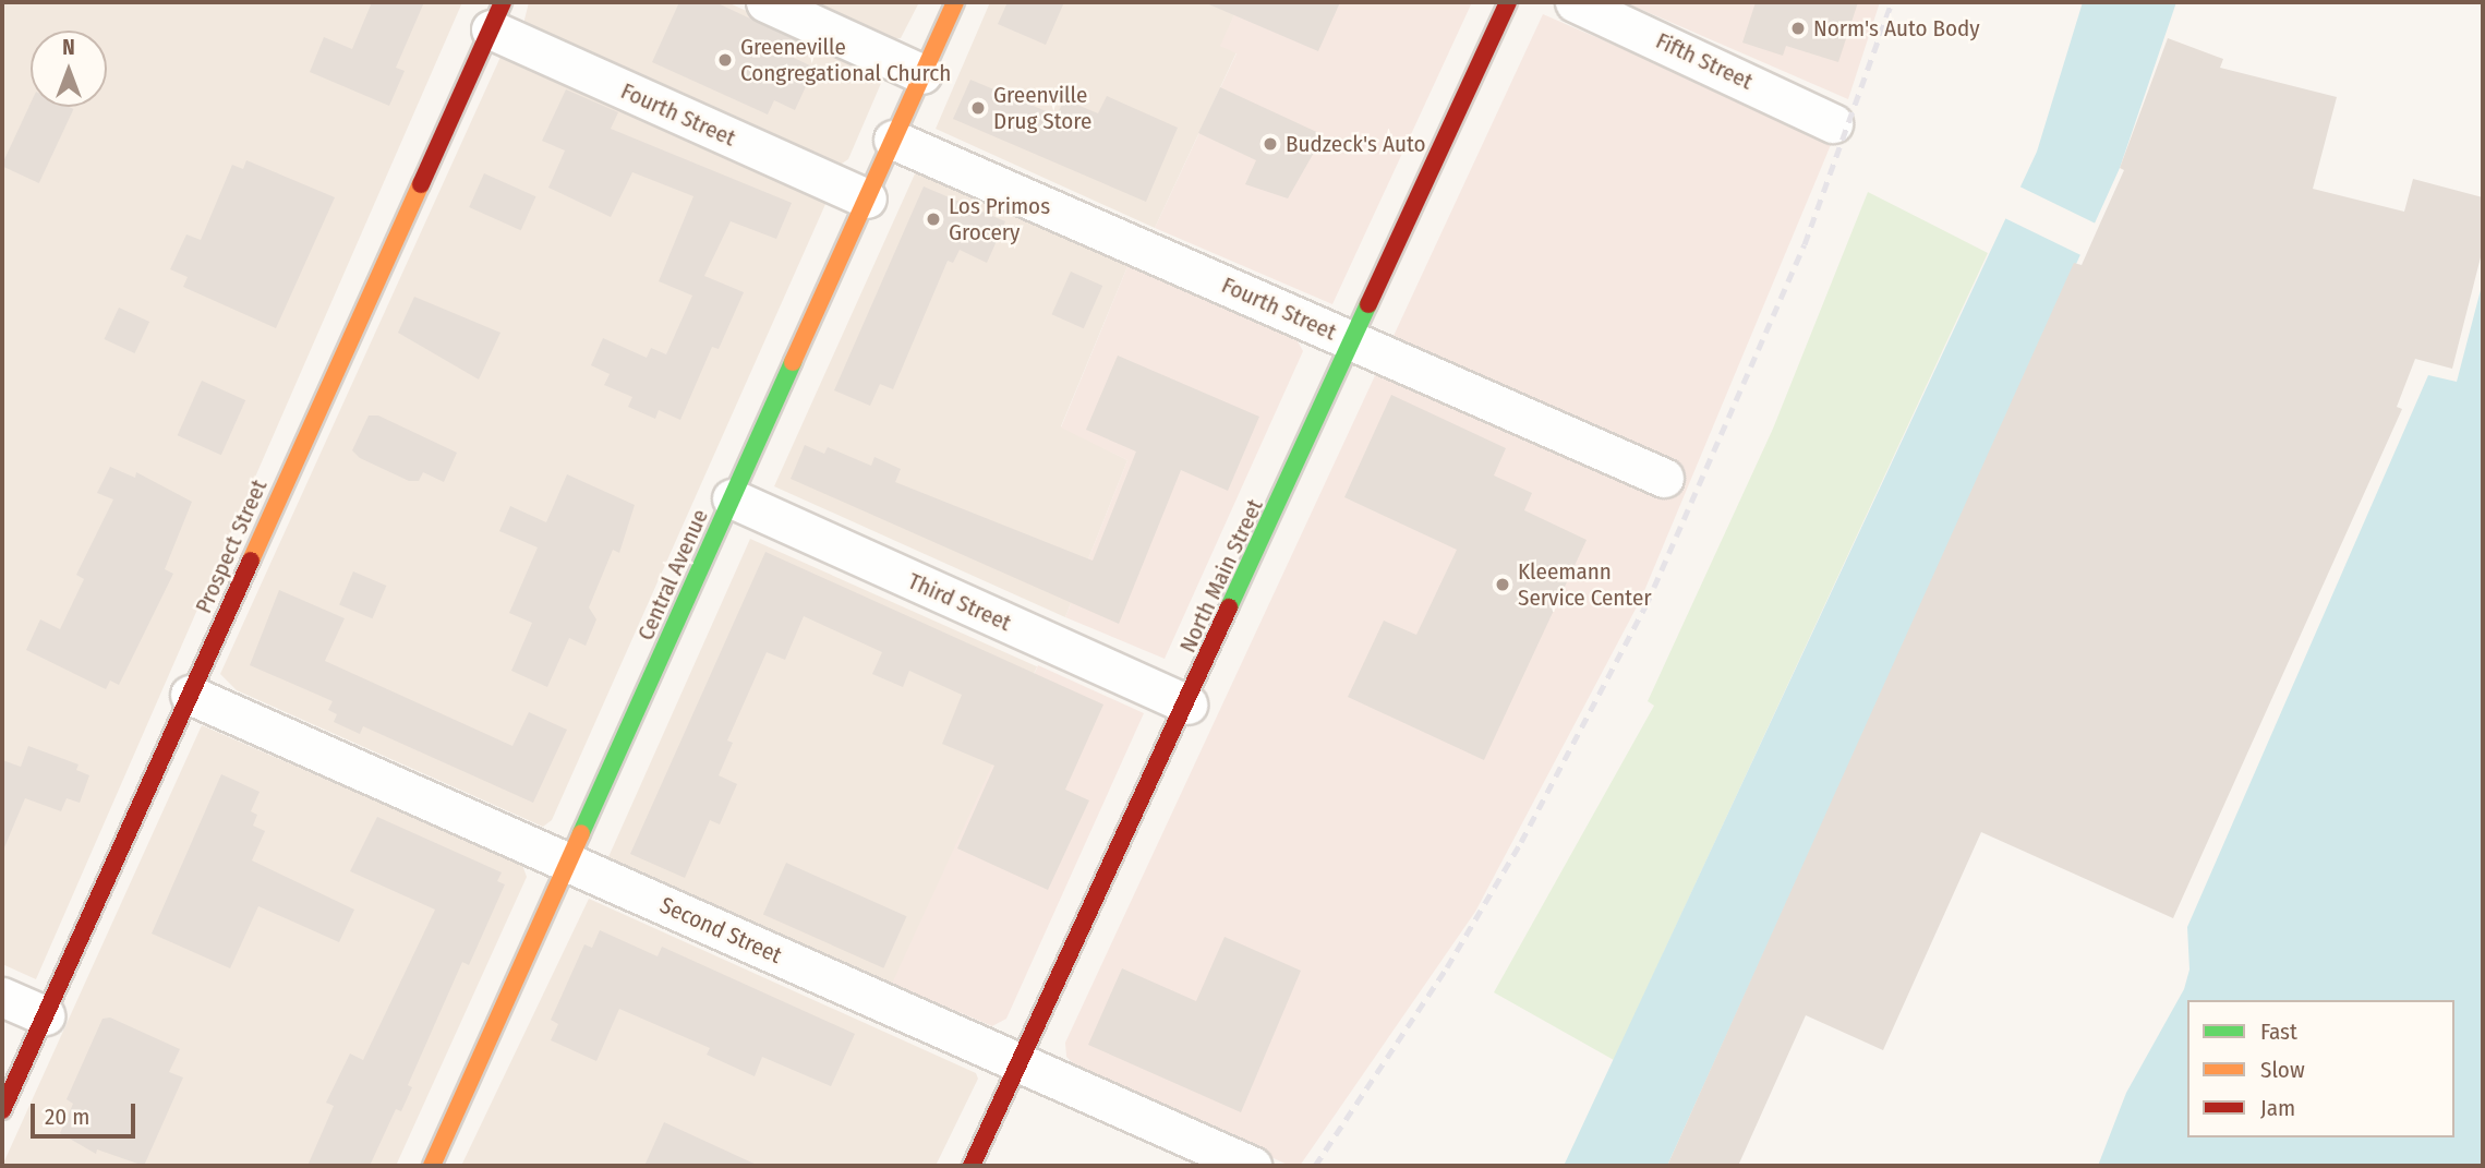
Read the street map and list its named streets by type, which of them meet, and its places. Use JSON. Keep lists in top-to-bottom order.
{
  "streets": {
    "street": [
      "Fifth Street",
      "Fourth Street",
      "Prospect Street",
      "Central Avenue",
      "North Main Street",
      "Third Street",
      "Second Street"
    ]
  },
  "crossings": [
    ["Fourth Street", "Prospect Street"],
    ["Fourth Street", "Central Avenue"],
    ["Fourth Street", "North Main Street"],
    ["Prospect Street", "Second Street"],
    ["Central Avenue", "Third Street"],
    ["Central Avenue", "Second Street"],
    ["North Main Street", "Third Street"],
    ["North Main Street", "Second Street"]
  ],
  "places": [
    "Norm's Auto Body",
    "Greeneville Congregational Church",
    "Greenville Drug Store",
    "Budzeck's Auto",
    "Los Primos Grocery",
    "Kleemann Service Center"
  ],
  "legend": ["Fast", "Slow", "Jam"],
  "scale_bar": "20 m",
  "north": "top"
}
